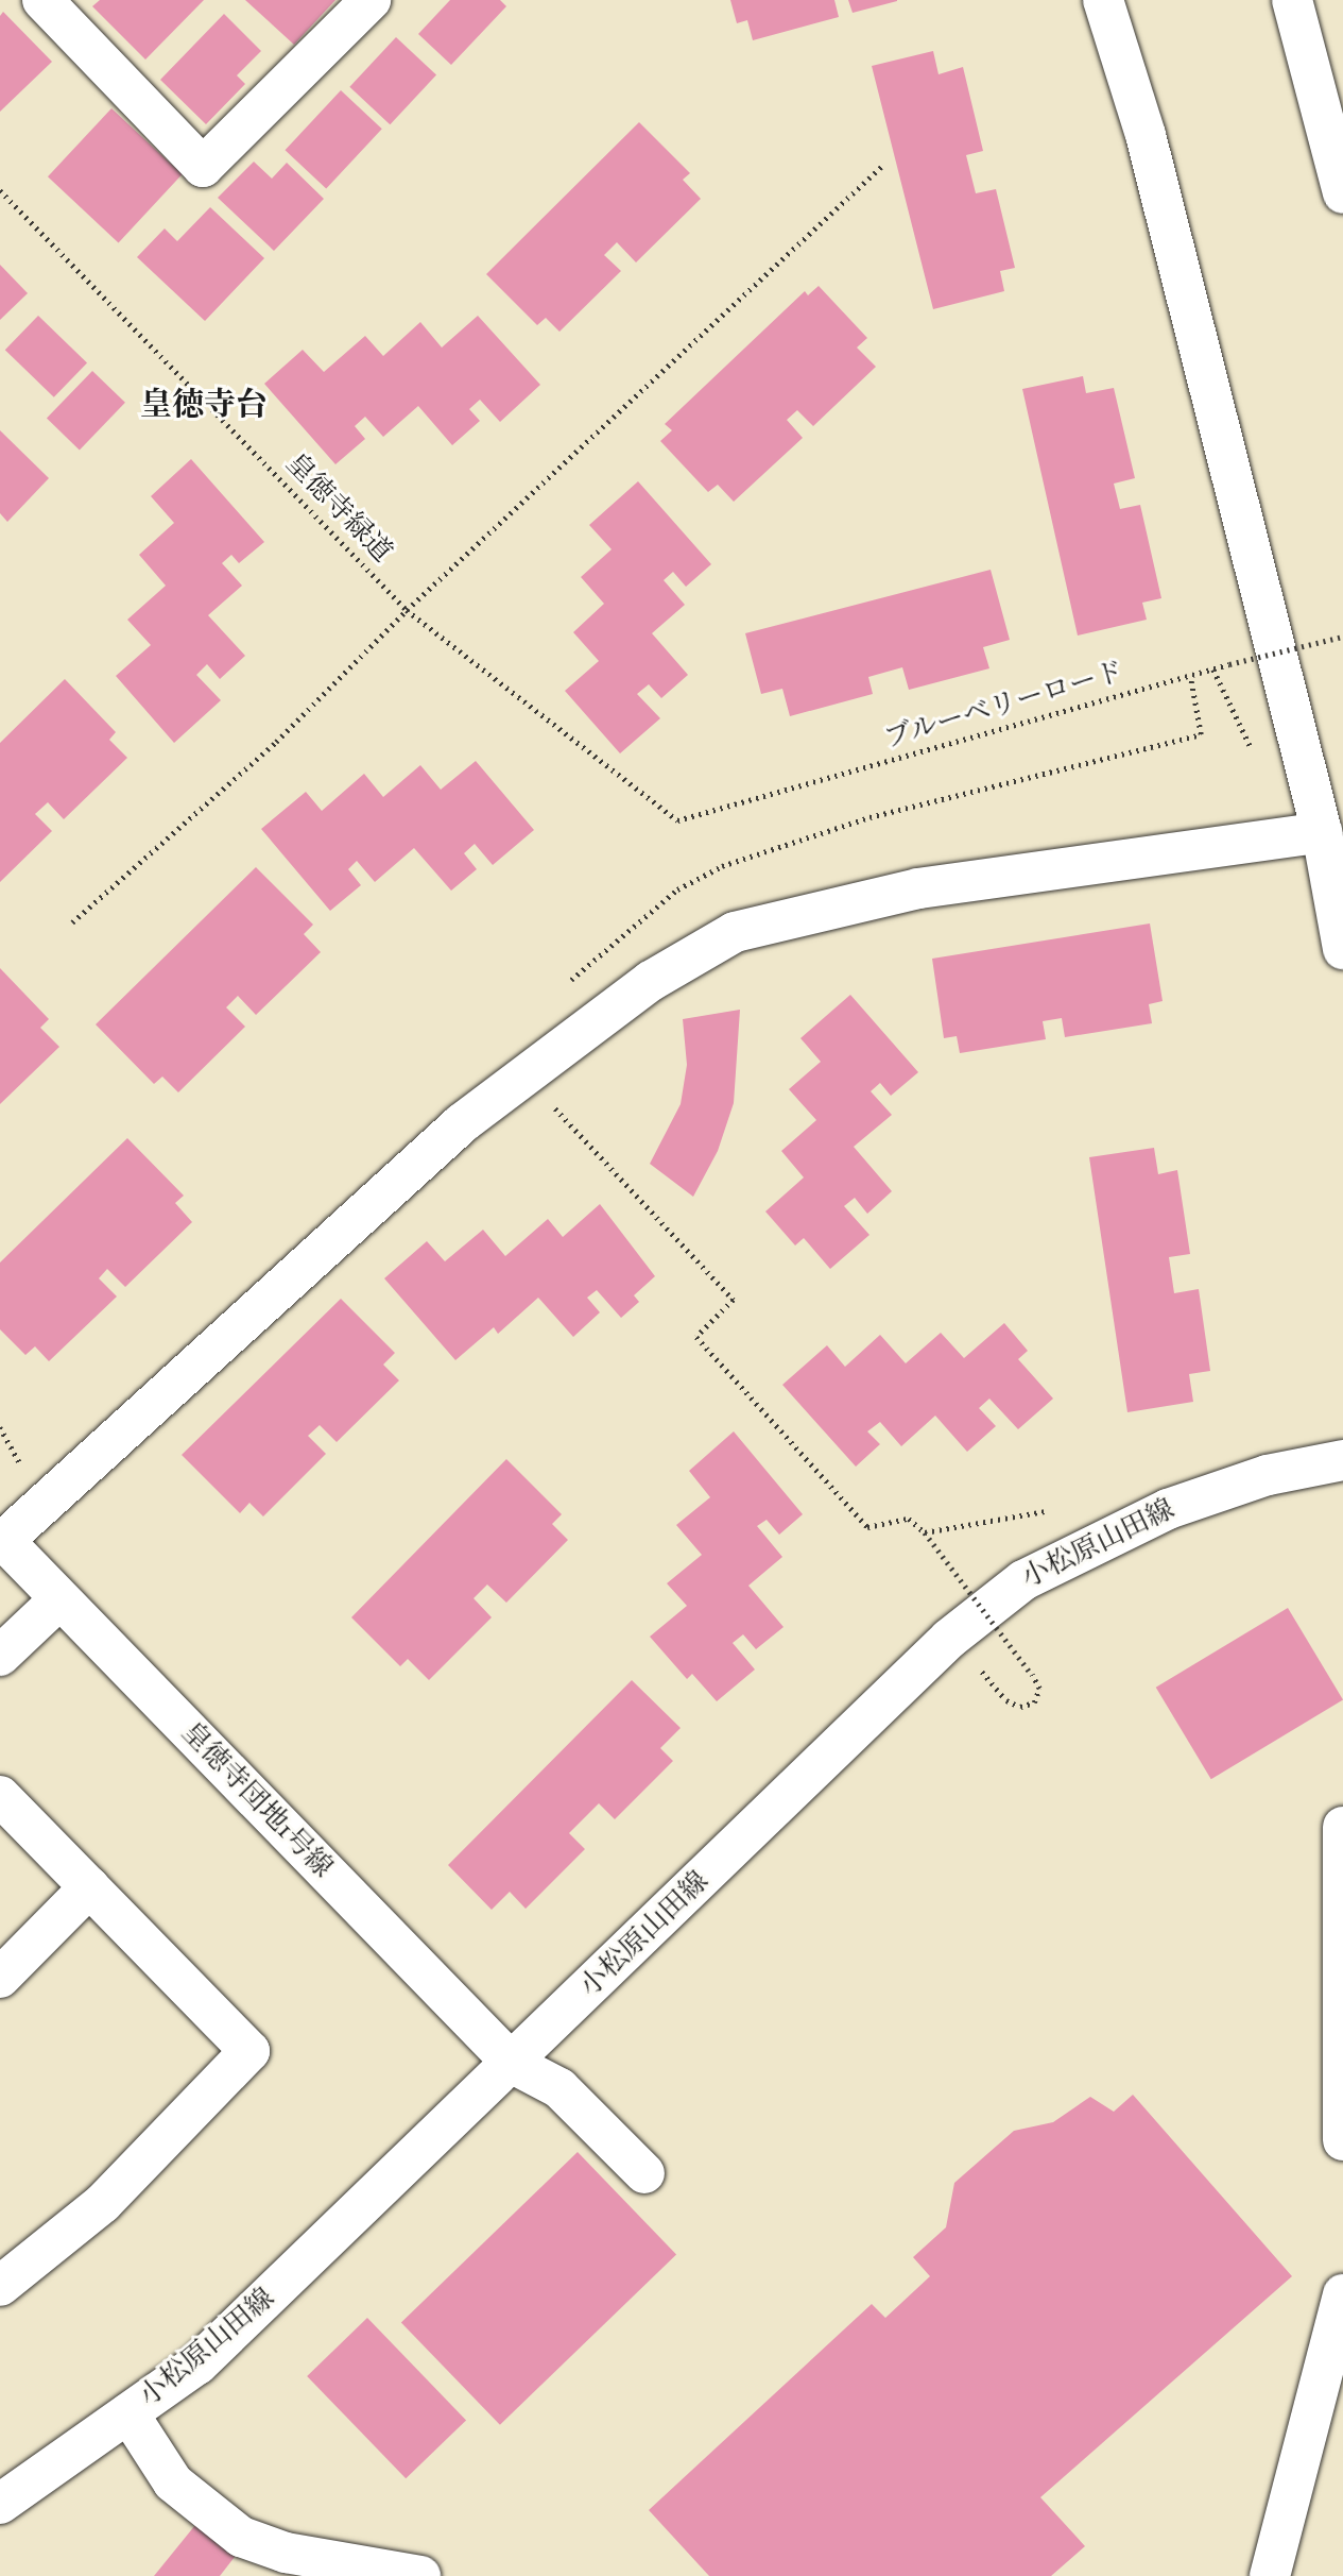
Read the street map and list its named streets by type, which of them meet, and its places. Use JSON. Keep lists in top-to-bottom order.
{
  "streets": {
    "street": ["小松原山田線", "皇徳寺団地1号線"],
    "path": ["皇徳寺緑道", "ブルーベリーロード"]
  },
  "crossings": [
    ["皇徳寺緑道", "ブルーベリーロード"],
    ["小松原山田線", "皇徳寺団地1号線"]
  ],
  "districts": ["皇徳寺台"]
}
